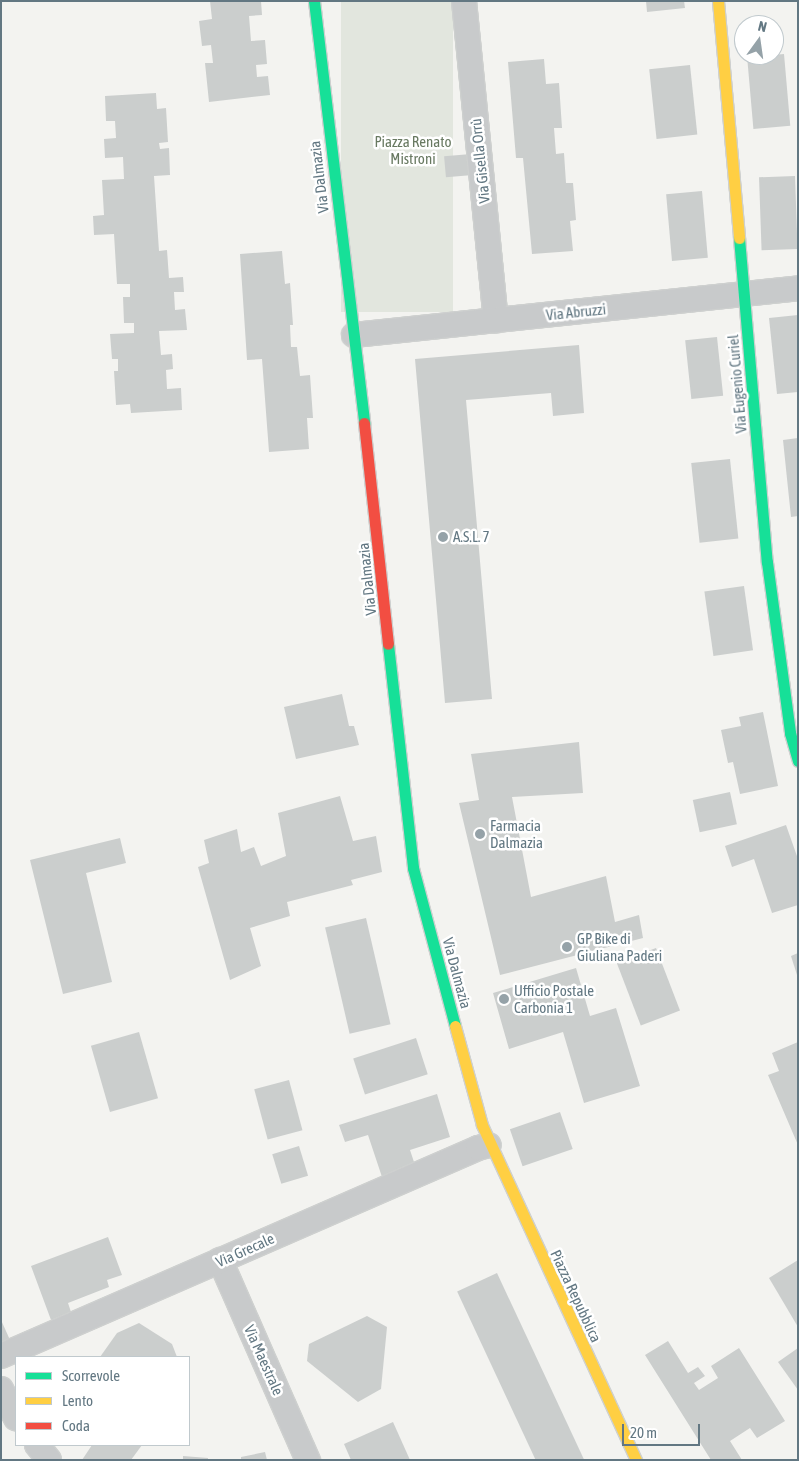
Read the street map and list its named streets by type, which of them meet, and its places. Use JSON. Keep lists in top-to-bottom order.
{
  "streets": {
    "street": [
      "Via Gisella Orrù",
      "Via Dalmazia",
      "Via Abruzzi",
      "Via Eugenio Curiel",
      "Via Grecale",
      "Piazza Repubblica",
      "Via Maestrale"
    ]
  },
  "crossings": [
    ["Via Gisella Orrù", "Via Abruzzi"],
    ["Via Dalmazia", "Via Abruzzi"],
    ["Via Dalmazia", "Via Grecale"],
    ["Via Dalmazia", "Piazza Repubblica"],
    ["Via Abruzzi", "Via Eugenio Curiel"],
    ["Via Grecale", "Piazza Repubblica"],
    ["Via Grecale", "Via Maestrale"]
  ],
  "parks": ["Piazza Renato Mistroni"],
  "places": [
    "A.S.L. 7",
    "Farmacia Dalmazia",
    "GP Bike di Giuliana Paderi",
    "Ufficio Postale Carbonia 1"
  ],
  "legend": ["Scorrevole", "Lento", "Coda"],
  "scale_bar": "20 m",
  "north": "top"
}
